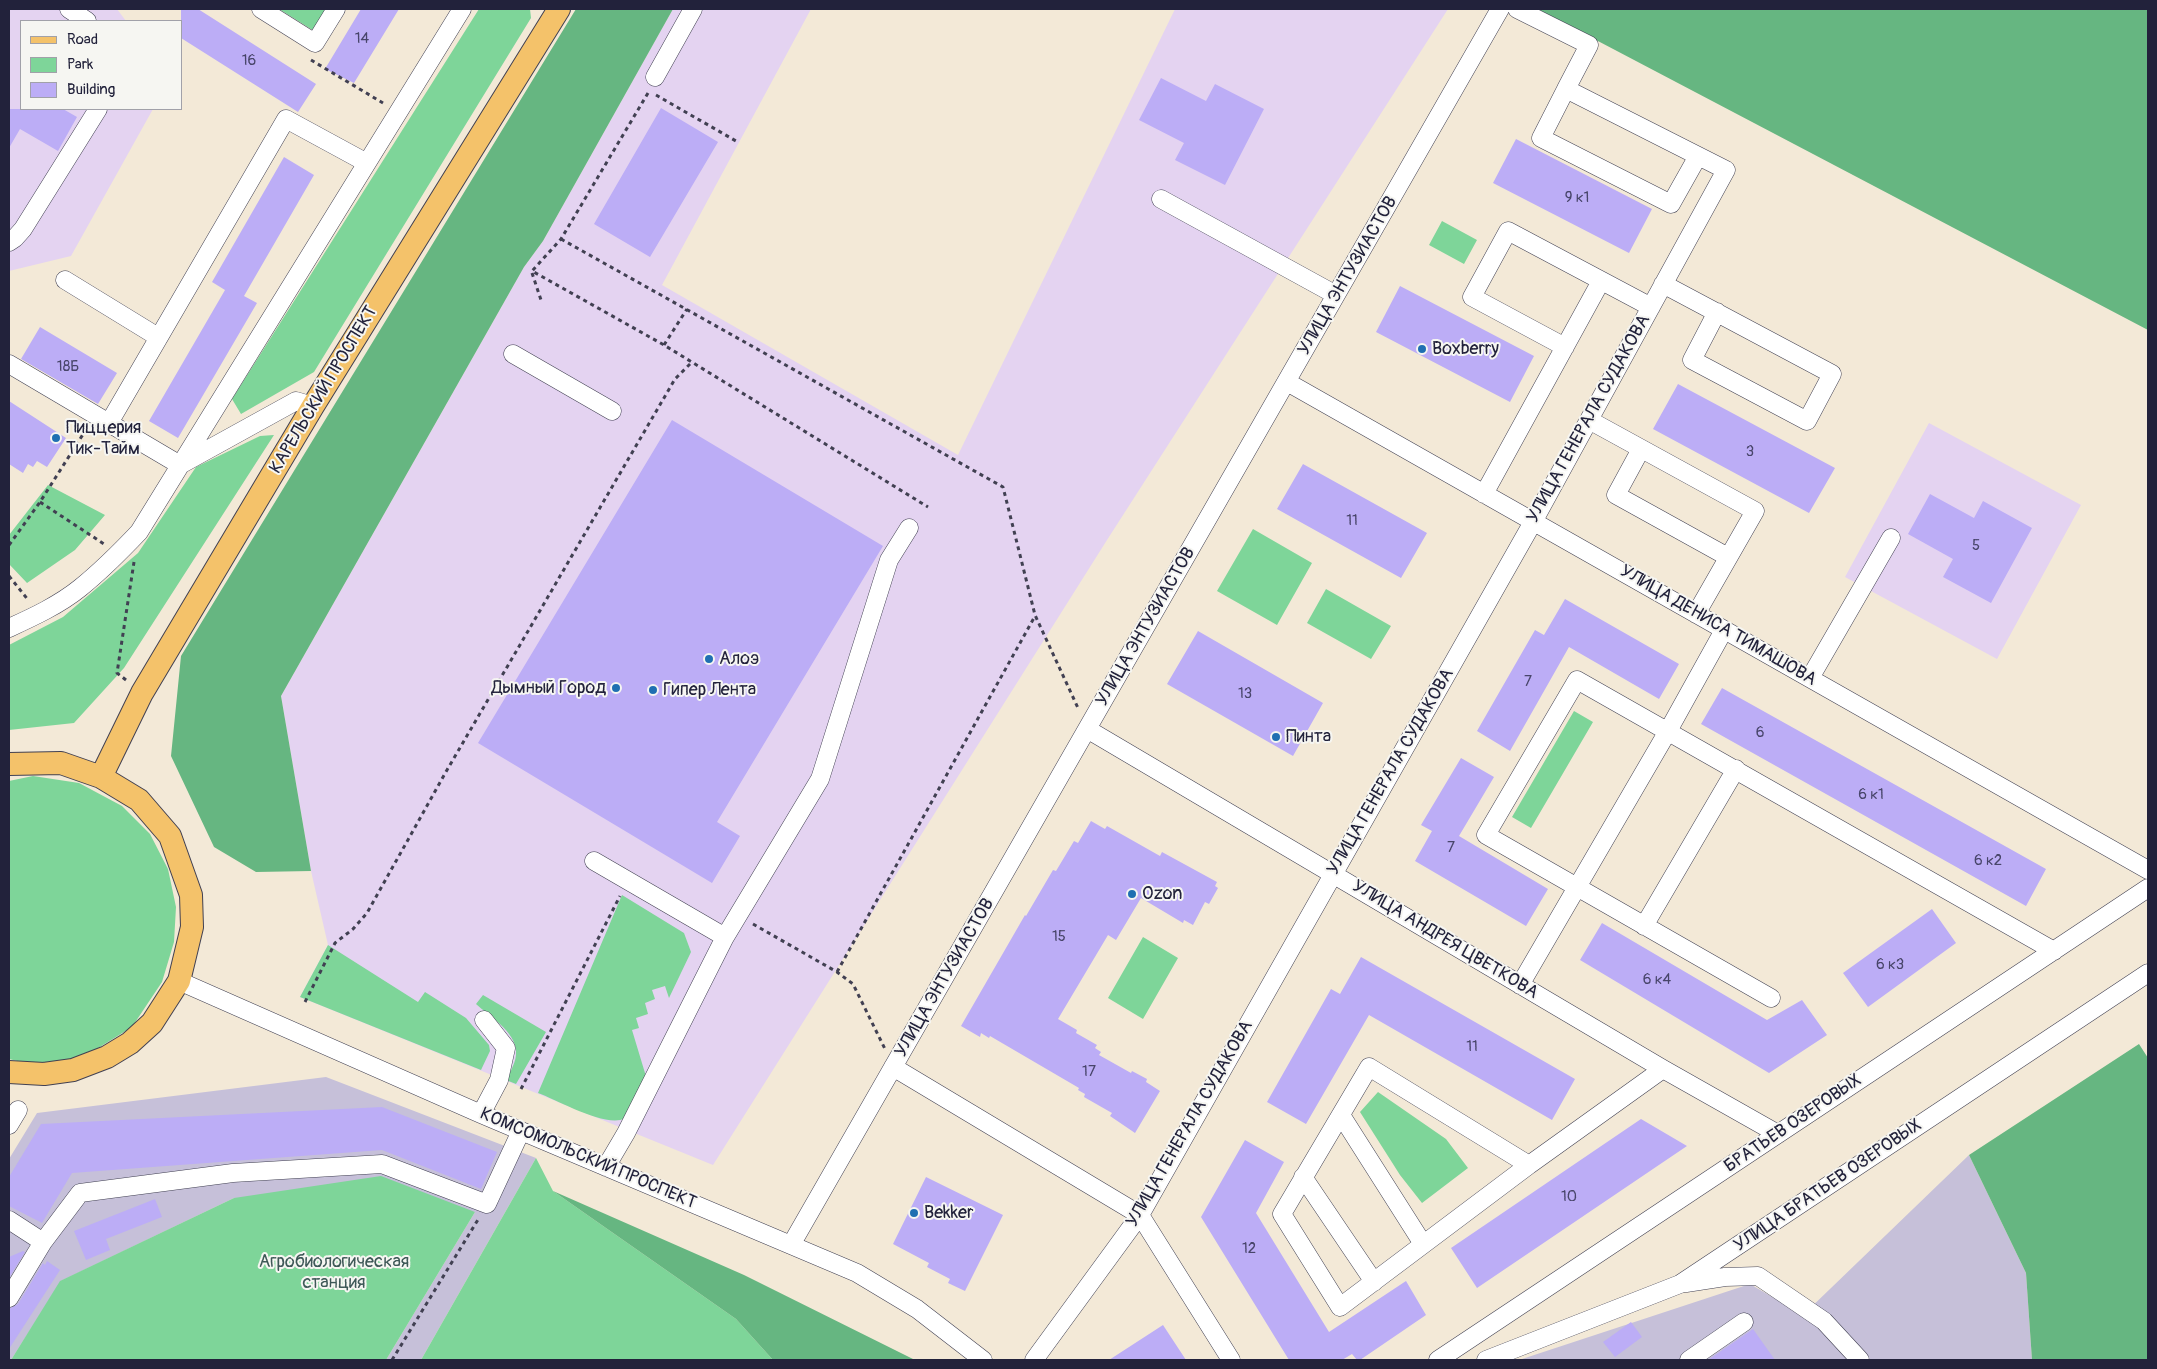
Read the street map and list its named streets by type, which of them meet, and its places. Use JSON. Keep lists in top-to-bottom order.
{
  "streets": {
    "main road": ["КАРЕЛЬСКИЙ ПРОСПЕКТ"],
    "street": [
      "УЛИЦА ЭНТУЗИАСТОВ",
      "УЛИЦА ГЕНЕРАЛА СУДАКОВА",
      "УЛИЦА ДЕНИСА ТИМАШОВА",
      "УЛИЦА АНДРЕЯ ЦВЕТКОВА",
      "БРАТЬЕВ ОЗЕРОВЫХ",
      "КОМСОМОЛЬСКИЙ ПРОСПЕКТ",
      "УЛИЦА БРАТЬЕВ ОЗЕРОВЫХ"
    ]
  },
  "crossings": [
    ["УЛИЦА ЭНТУЗИАСТОВ", "УЛИЦА ДЕНИСА ТИМАШОВА"],
    ["УЛИЦА ЭНТУЗИАСТОВ", "УЛИЦА АНДРЕЯ ЦВЕТКОВА"],
    ["УЛИЦА ЭНТУЗИАСТОВ", "КОМСОМОЛЬСКИЙ ПРОСПЕКТ"],
    ["УЛИЦА ГЕНЕРАЛА СУДАКОВА", "УЛИЦА ДЕНИСА ТИМАШОВА"],
    ["УЛИЦА ГЕНЕРАЛА СУДАКОВА", "УЛИЦА АНДРЕЯ ЦВЕТКОВА"],
    ["УЛИЦА АНДРЕЯ ЦВЕТКОВА", "БРАТЬЕВ ОЗЕРОВЫХ"]
  ],
  "parks": ["Агробиологическая станция"],
  "places": [
    "Boxberry",
    "Пиццерия Тик-Тайм",
    "Алоэ",
    "Дымный Город",
    "Гипер Лента",
    "Пинта",
    "Ozon",
    "Bekker"
  ],
  "house_numbers": [
    "14",
    "16",
    "9 к1",
    "18Б",
    "3",
    "11",
    "5",
    "7",
    "13",
    "6",
    "6 к1",
    "7",
    "6 к2",
    "15",
    "6 к3",
    "6 к4",
    "11",
    "17",
    "10",
    "12"
  ],
  "legend": ["Road", "Park", "Building"]
}
